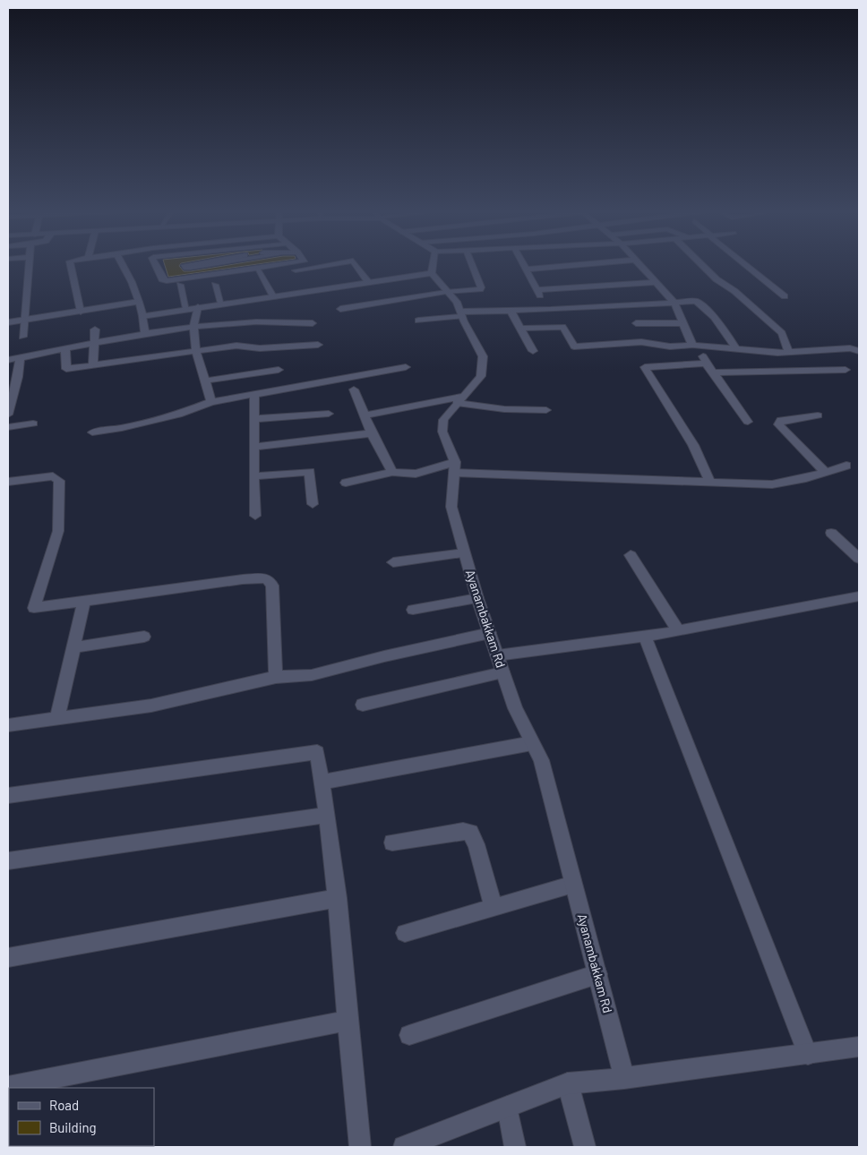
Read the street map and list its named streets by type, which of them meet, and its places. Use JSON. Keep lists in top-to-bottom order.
{
  "streets": {
    "street": ["Ayanambakkam Rd"]
  },
  "legend": ["Road", "Building"]
}
